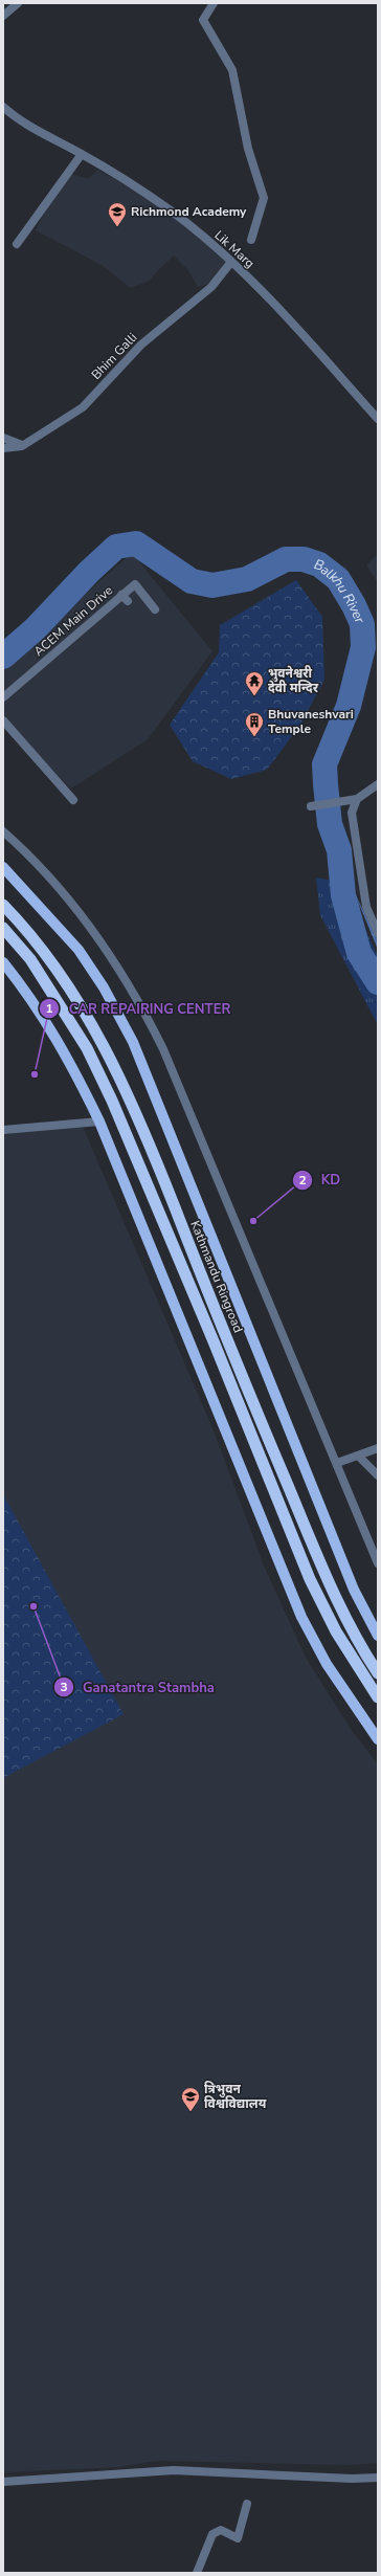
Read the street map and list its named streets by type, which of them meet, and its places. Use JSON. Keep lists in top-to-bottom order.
{
  "streets": {
    "highway": ["Kathmandu Ringroad"],
    "street": ["Lik Marg", "Bhim Galli", "ACEM Main Drive"]
  },
  "crossings": [
    ["Lik Marg", "Bhim Galli"]
  ],
  "water": ["Balkhu River"],
  "places": {
    "school or university": ["Richmond Academy", "त्रिभुवन विश्वविद्यालय"],
    "temple": ["भुवनेश्वरी देवी मन्दिर"],
    "building": ["Bhuvaneshvari Temple"],
    "other": ["CAR REPAIRING CENTER", "KD", "Ganatantra Stambha"]
  }
}
